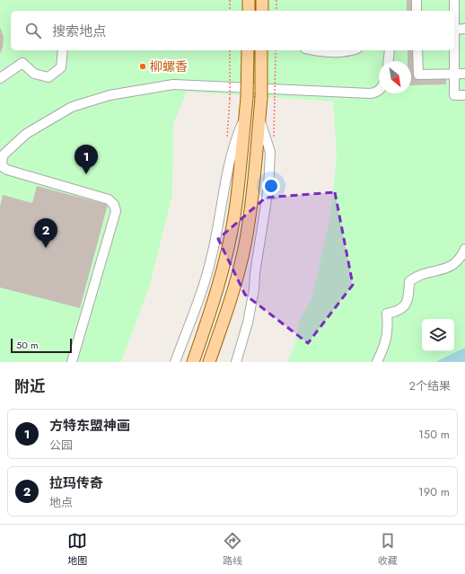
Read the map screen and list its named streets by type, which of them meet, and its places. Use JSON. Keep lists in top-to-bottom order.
{
  "places": ["柳螺香"],
  "scale_bar": "50 m",
  "north": "bottom right",
  "page": {
    "search": "搜索地点",
    "pins": ["1", "2"],
    "scale": "50 m",
    "heading": ["附近", "2个结果"],
    "list": [
      {
        "mark": "1",
        "name": "方特东盟神画",
        "note": "公园",
        "value": "150 m"
      },
      {
        "mark": "2",
        "name": "拉玛传奇",
        "note": "地点",
        "value": "190 m"
      }
    ],
    "nav": ["地图", "路线", "收藏"]
  }
}
